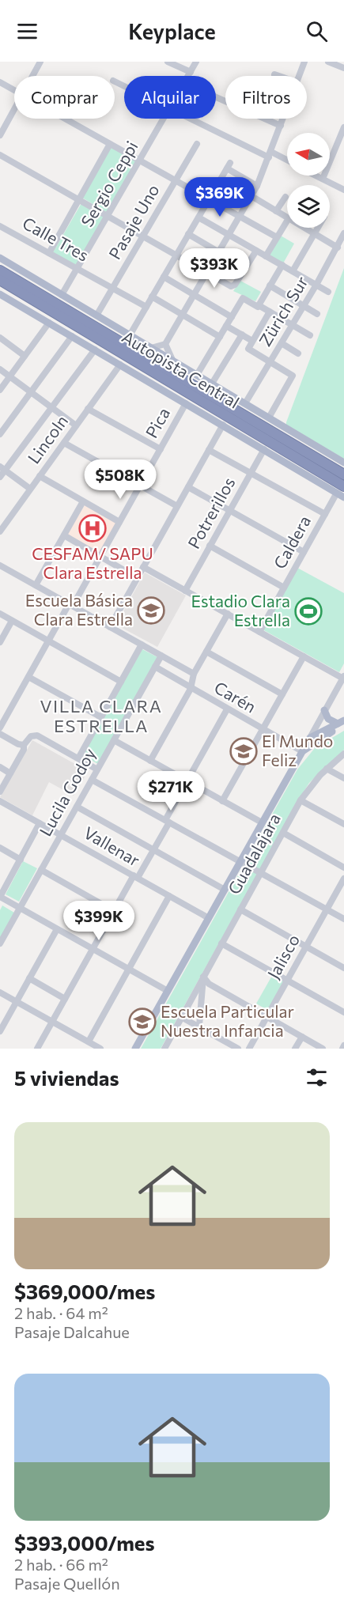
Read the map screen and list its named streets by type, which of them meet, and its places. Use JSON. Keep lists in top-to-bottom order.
{
  "streets": {
    "highway": ["Autopista Central"],
    "street": [
      "Sergio Ceppi",
      "Pasaje Uno",
      "Calle Tres",
      "Zürich Sur",
      "Pica",
      "Lincoln",
      "Potrerillos",
      "Caldera",
      "Carén",
      "Lucila Godoy",
      "Vallenar",
      "Guadalajara",
      "Jalisco"
    ]
  },
  "crossings": [
    ["Sergio Ceppi", "Calle Tres"],
    ["Pasaje Uno", "Calle Tres"],
    ["Autopista Central", "Caldera"],
    ["Carén", "Lucila Godoy"],
    ["Lucila Godoy", "Vallenar"]
  ],
  "districts": ["VILLA CLARA ESTRELLA"],
  "places": {
    "hospital": ["CESFAM/ SAPU Clara Estrella"],
    "school or university": ["Escuela Básica Clara Estrella", "El Mundo Feliz", "Escuela Particular Nuestra Infancia"],
    "sports": ["Estadio Clara Estrella"]
  },
  "north": "left",
  "page": {
    "header": "Keyplace",
    "chip": ["Comprar", "Alquilar", "Filtros"],
    "price": [
      "$369K",
      "$393K",
      "$508K",
      "$271K",
      "$399K"
    ],
    "heading": "5 viviendas",
    "list": [
      {
        "name": "$369,000/mes",
        "note": "2 hab. · 64 m² · Pasaje Dalcahue"
      },
      {
        "name": "$393,000/mes",
        "note": "2 hab. · 66 m² · Pasaje Quellón"
      }
    ]
  }
}
